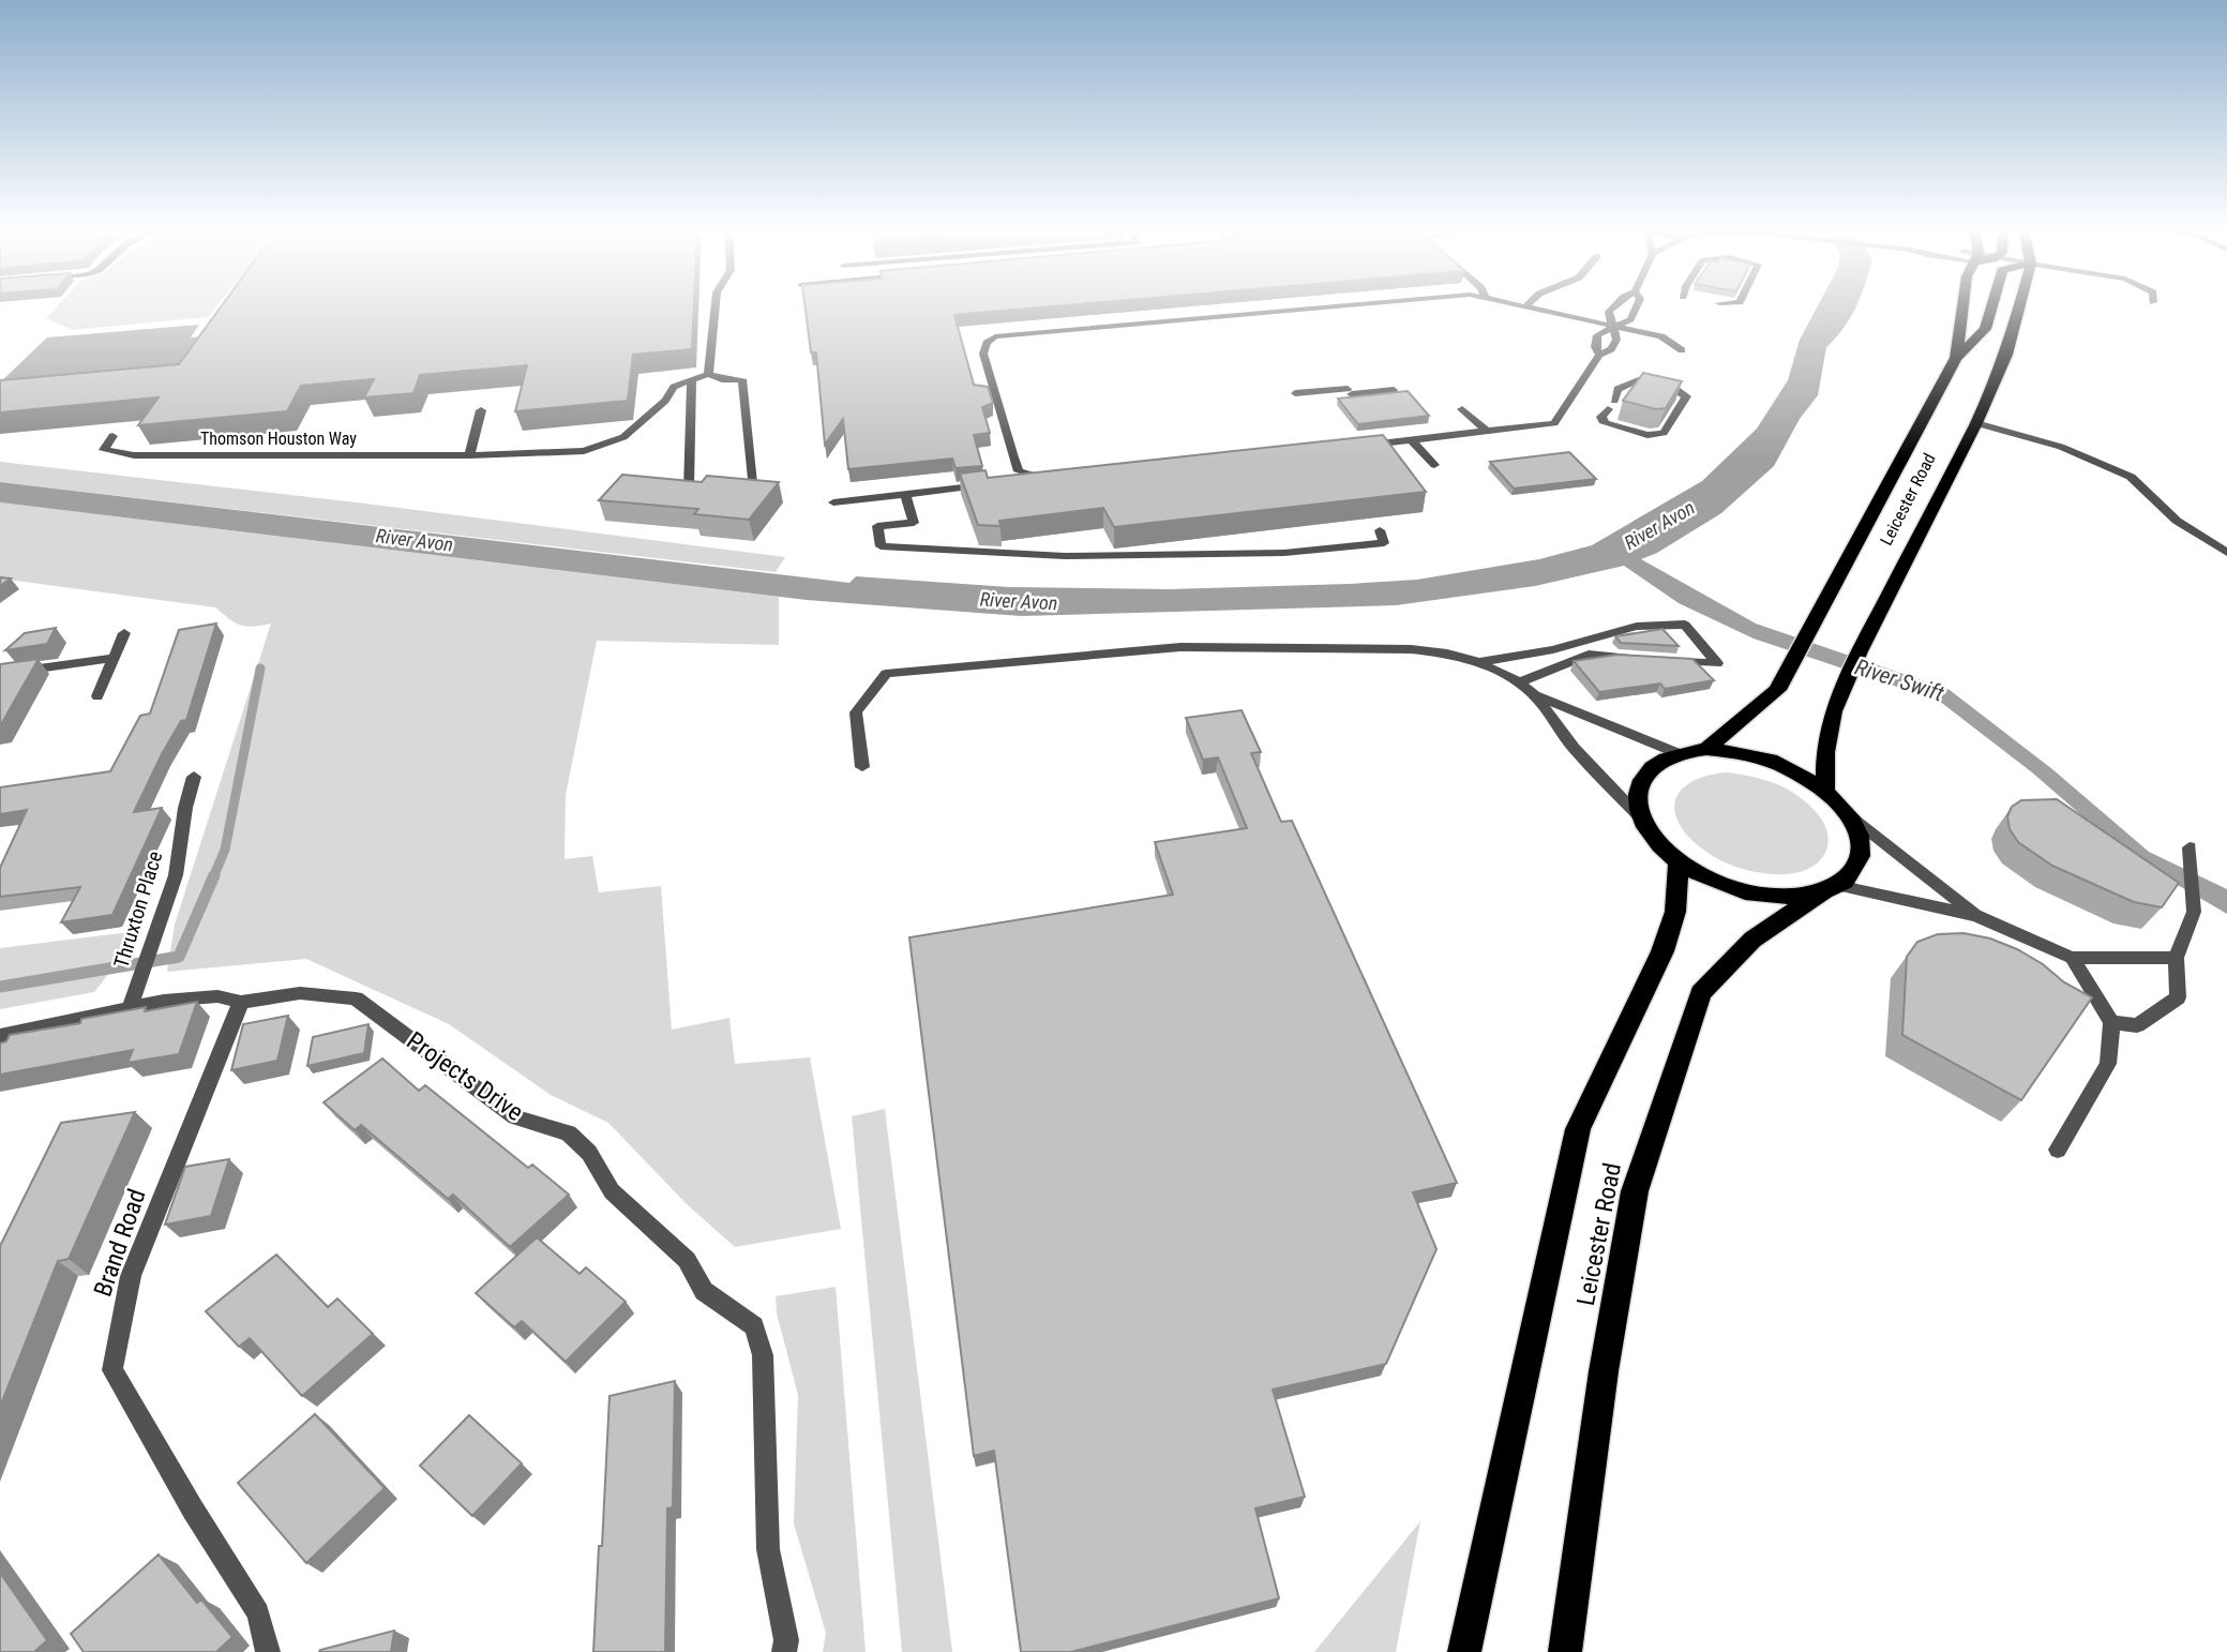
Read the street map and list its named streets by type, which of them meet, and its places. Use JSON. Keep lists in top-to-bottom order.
{
  "streets": {
    "highway": ["Leicester Road"],
    "street": [
      "Thomson Houston Way",
      "Thruxton Place",
      "Projects Drive",
      "Brand Road"
    ]
  },
  "crossings": [
    ["Thruxton Place", "Projects Drive"],
    ["Projects Drive", "Brand Road"]
  ],
  "water": ["River Avon", "River Swift"]
}
